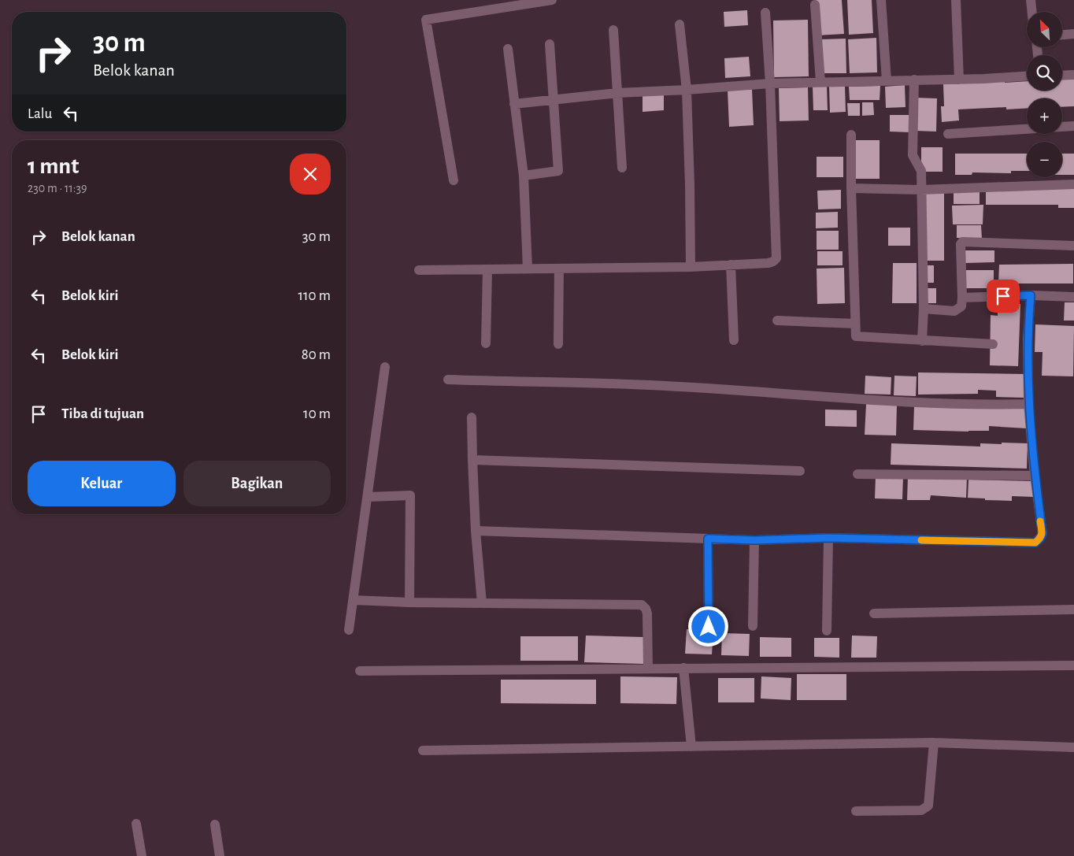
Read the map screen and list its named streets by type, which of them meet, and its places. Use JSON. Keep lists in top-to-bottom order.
{
  "north": "top left",
  "page": {
    "map_buttons": ["+", "−"],
    "turn": ["30 m", "Belok kanan"],
    "then": "Lalu",
    "heading": ["1 mnt", "230 m · 11:39"],
    "list": [
      {
        "name": "Belok kanan",
        "value": "30 m"
      },
      {
        "name": "Belok kiri",
        "value": "110 m"
      },
      {
        "name": "Belok kiri",
        "value": "80 m"
      },
      {
        "name": "Tiba di tujuan",
        "value": "10 m"
      }
    ],
    "buttons": ["Keluar", "Bagikan"]
  }
}
